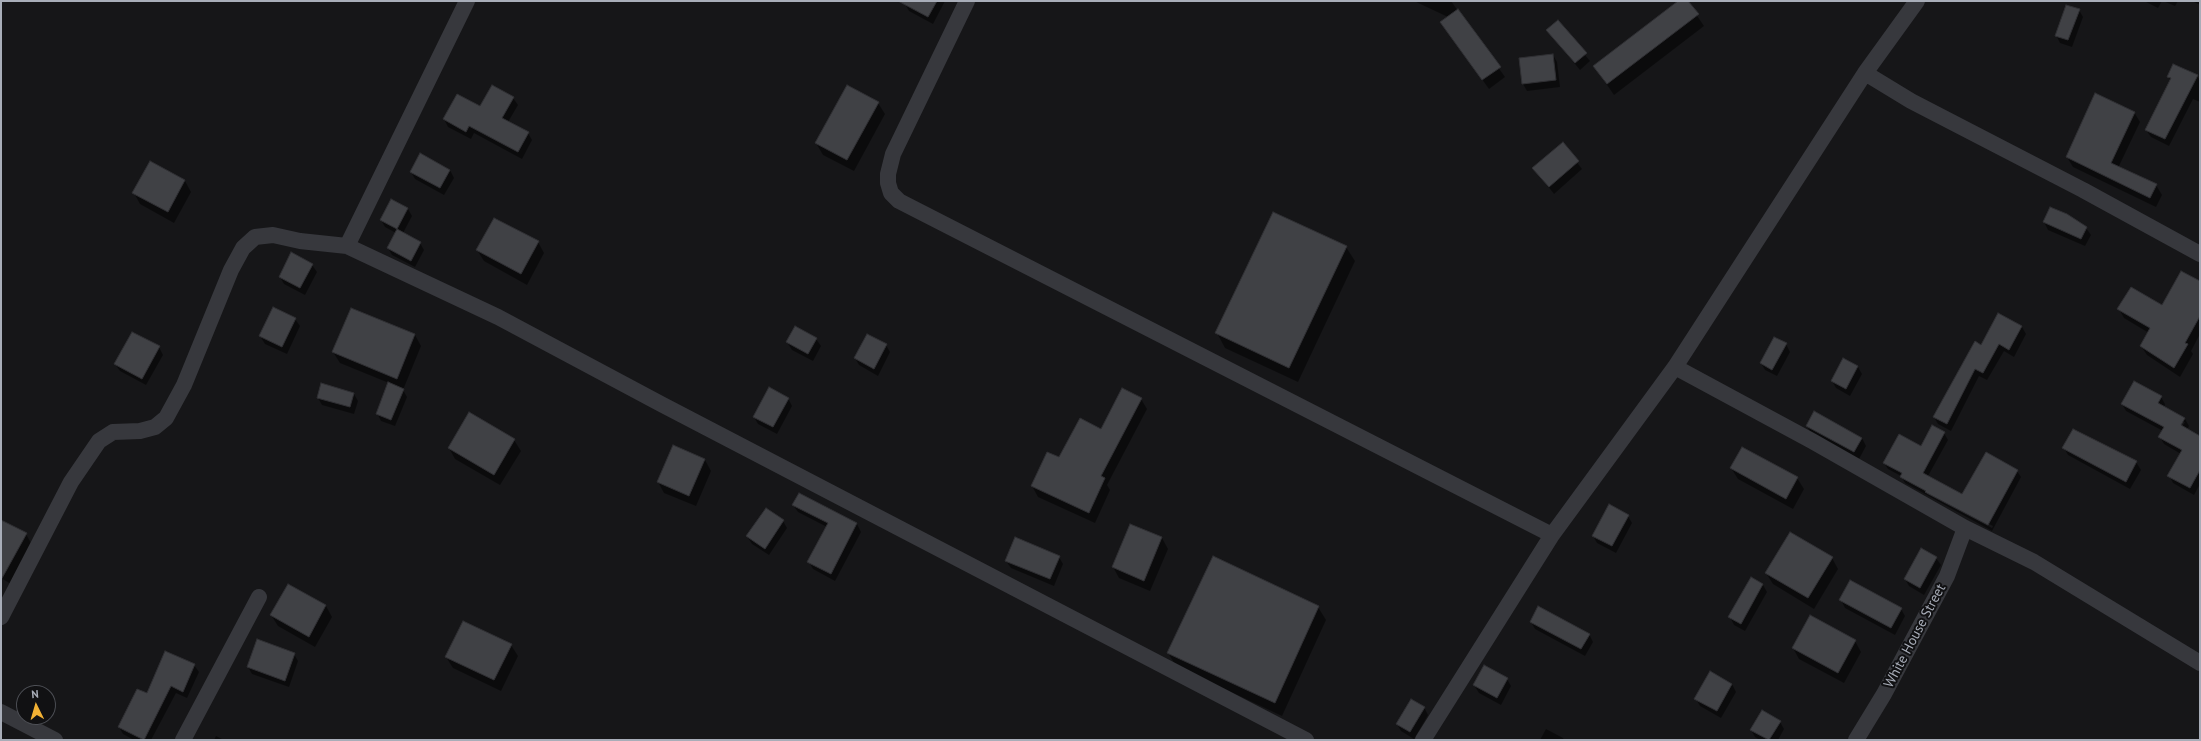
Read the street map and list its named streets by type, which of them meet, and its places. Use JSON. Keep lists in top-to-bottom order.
{
  "streets": {
    "street": ["White House Street"]
  },
  "north": "top"
}
